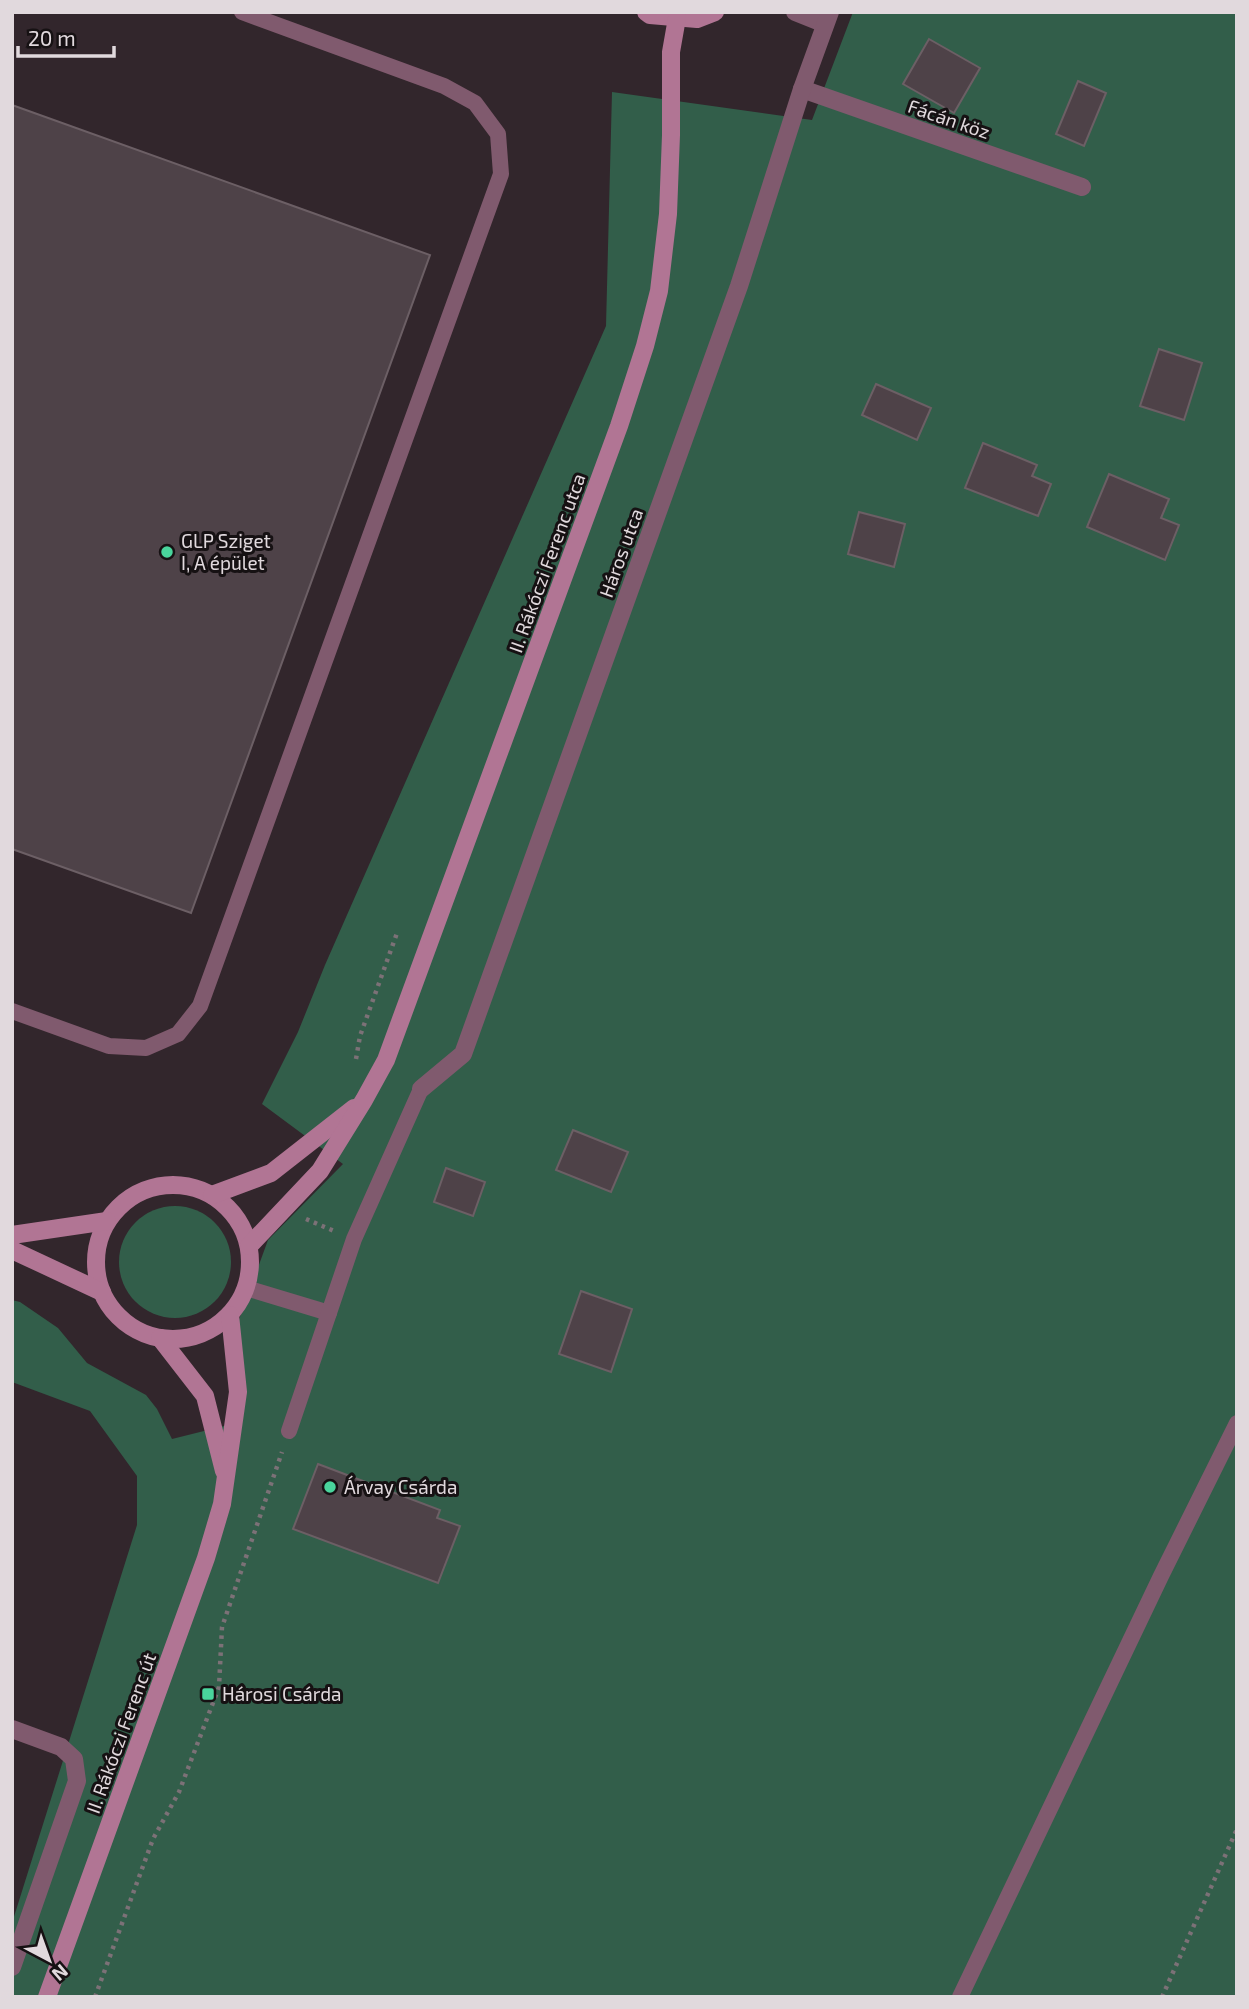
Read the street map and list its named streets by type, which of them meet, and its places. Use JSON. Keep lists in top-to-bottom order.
{
  "streets": {
    "main road": ["II. Rákóczi Ferenc utca", "II. Rákóczi Ferenc út"],
    "street": ["Fácán köz", "Háros utca"]
  },
  "crossings": [
    ["Fácán köz", "Háros utca"]
  ],
  "places": {
    "other": ["GLP Sziget I, A épület", "Árvay Csárda"],
    "transit": ["Hárosi Csárda"]
  },
  "scale_bar": "20 m",
  "north": "bottom right"
}
